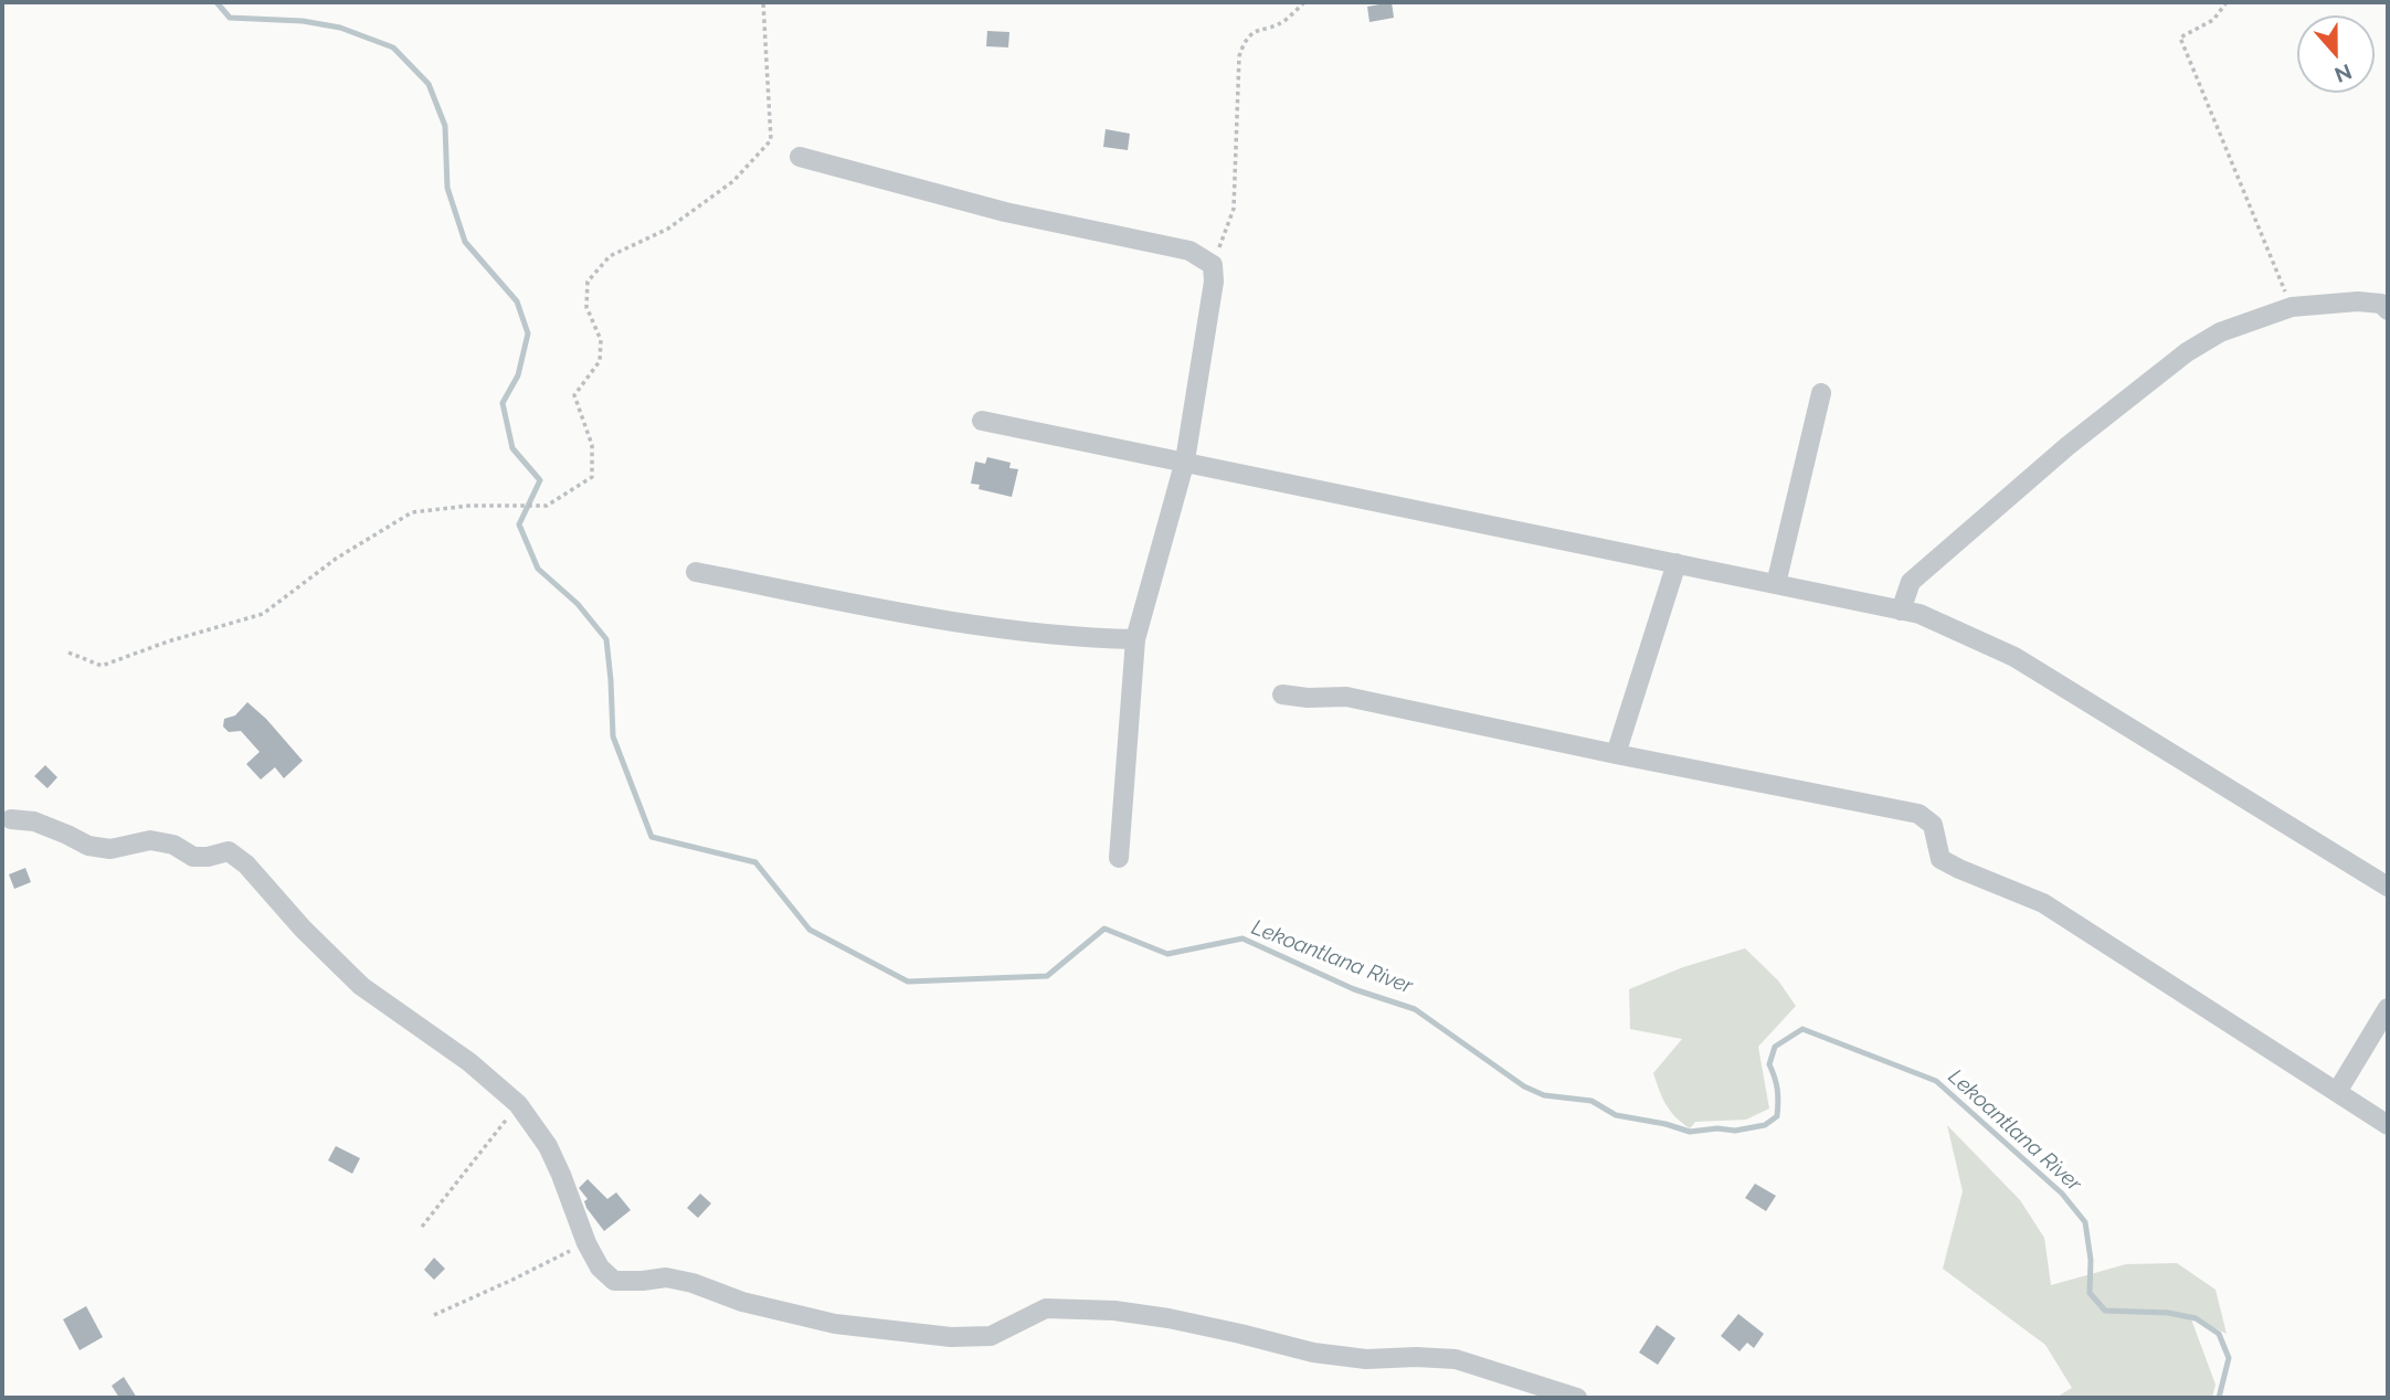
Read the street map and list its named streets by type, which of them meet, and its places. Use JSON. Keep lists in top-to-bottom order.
{
  "water": ["Lekoantlana River"],
  "north": "bottom"
}
